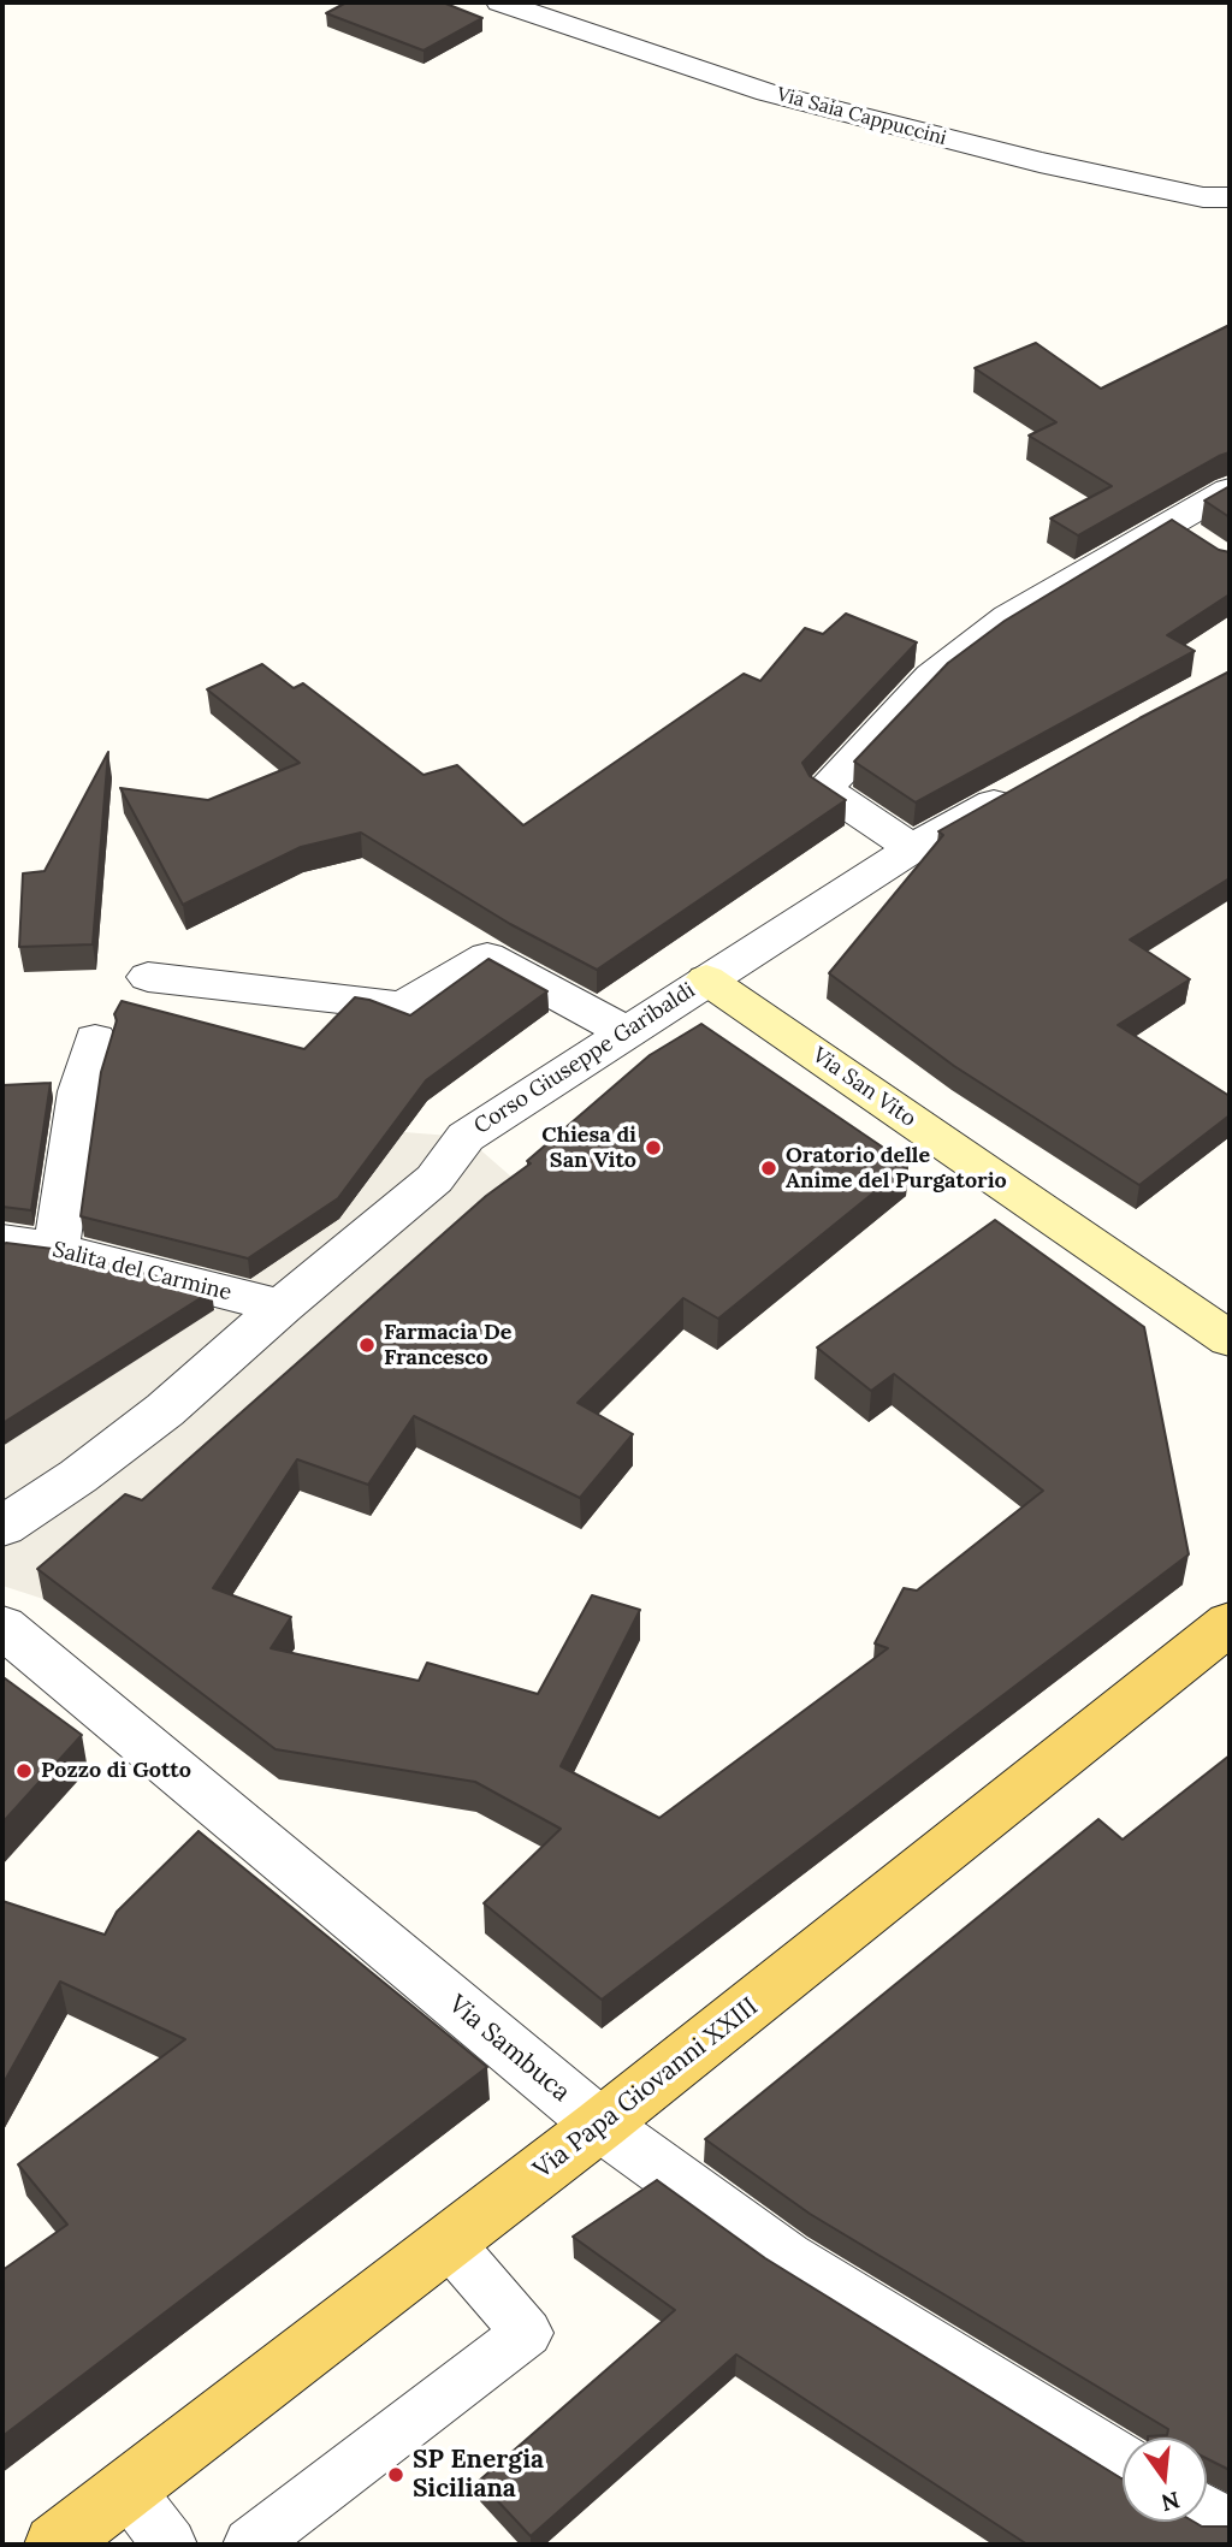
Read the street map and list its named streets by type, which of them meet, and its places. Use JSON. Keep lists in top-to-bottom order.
{
  "streets": {
    "main road": ["Via Papa Giovanni XXIII"],
    "street": [
      "Via Saia Cappuccini",
      "Corso Giuseppe Garibaldi",
      "Via San Vito",
      "Salita del Carmine",
      "Via Sambuca"
    ]
  },
  "crossings": [
    ["Corso Giuseppe Garibaldi", "Via San Vito"],
    ["Corso Giuseppe Garibaldi", "Salita del Carmine"],
    ["Via Sambuca", "Via Papa Giovanni XXIII"]
  ],
  "places": [
    "Chiesa di San Vito",
    "Oratorio delle Anime del Purgatorio",
    "Farmacia De Francesco",
    "Pozzo di Gotto",
    "SP Energia Siciliana"
  ],
  "north": "bottom"
}
